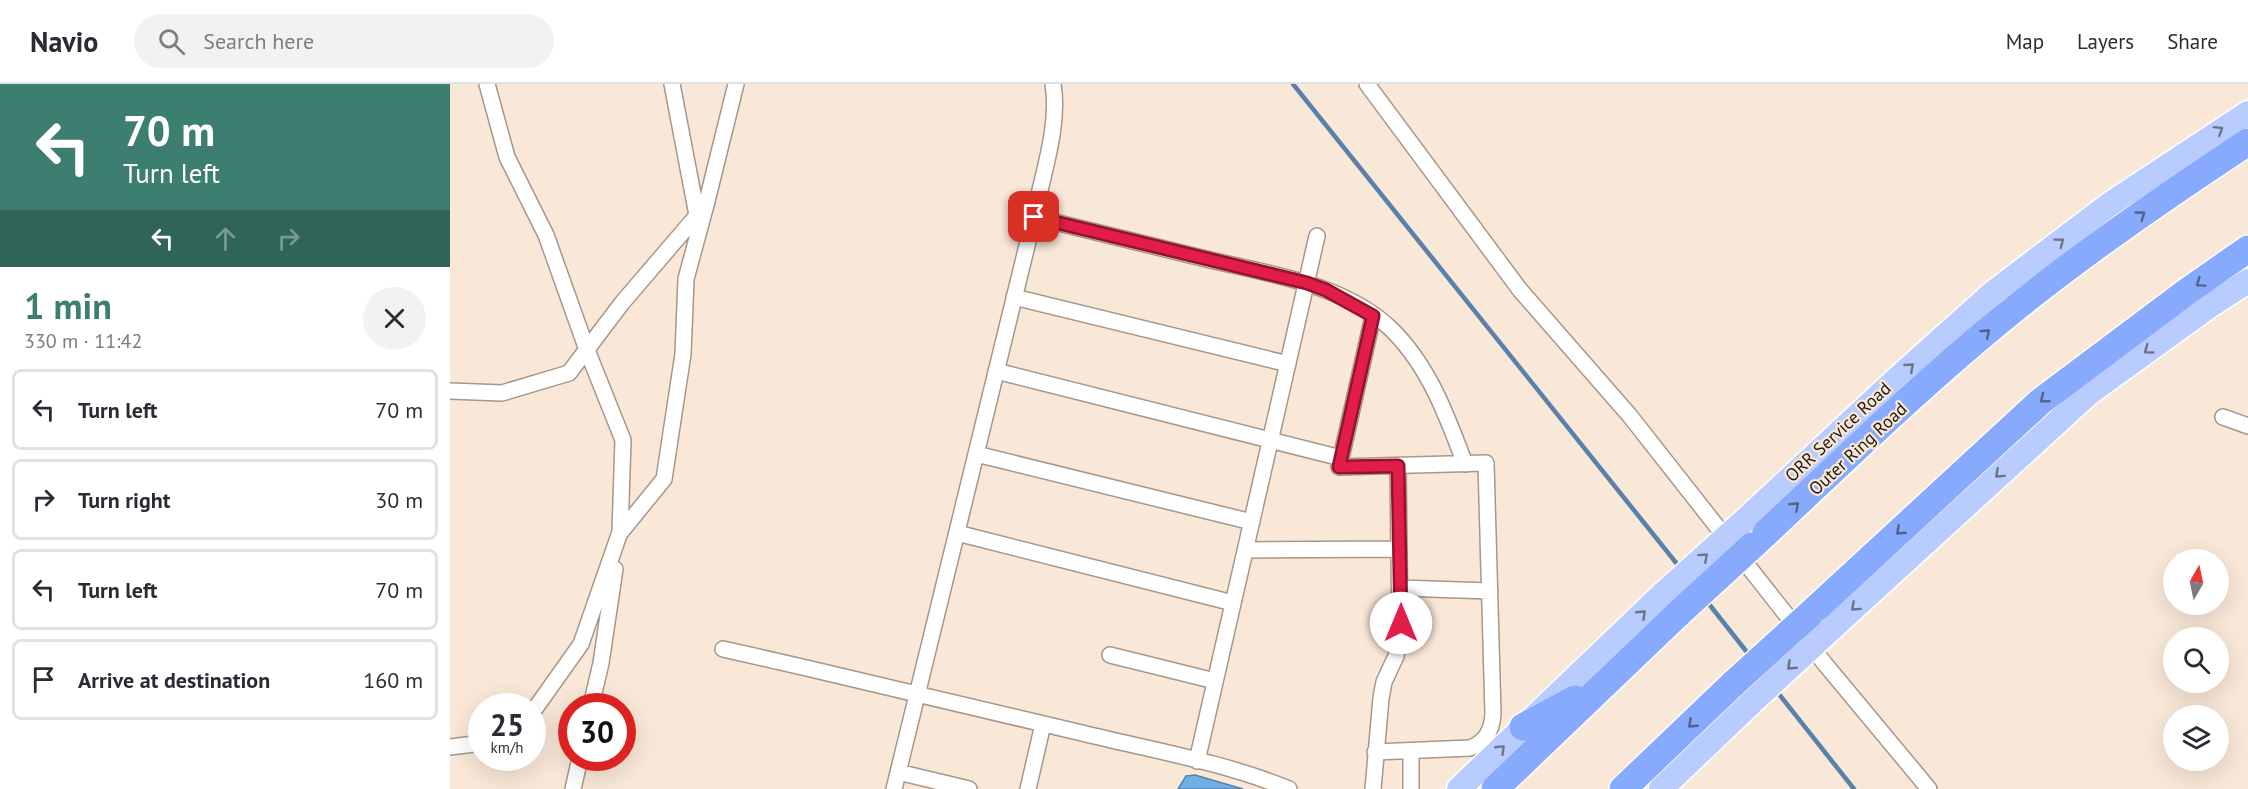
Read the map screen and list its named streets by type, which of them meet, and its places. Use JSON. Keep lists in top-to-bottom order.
{
  "streets": {
    "highway": ["Outer Ring Road"],
    "main road": ["ORR Service Road"]
  },
  "crossings": [
    ["ORR Service Road", "Outer Ring Road"]
  ],
  "north": "top",
  "page": {
    "header": "Navio",
    "search": "Search here",
    "nav": ["Map", "Layers", "Share"],
    "turn": ["70 m", "Turn left"],
    "heading": ["1 min", "330 m · 11:42"],
    "list": [
      {
        "name": "Turn left",
        "value": "70 m"
      },
      {
        "name": "Turn right",
        "value": "30 m"
      },
      {
        "name": "Turn left",
        "value": "70 m"
      },
      {
        "name": "Arrive at destination",
        "value": "160 m"
      }
    ],
    "speed": "25 km/h",
    "limit": "30"
  }
}
